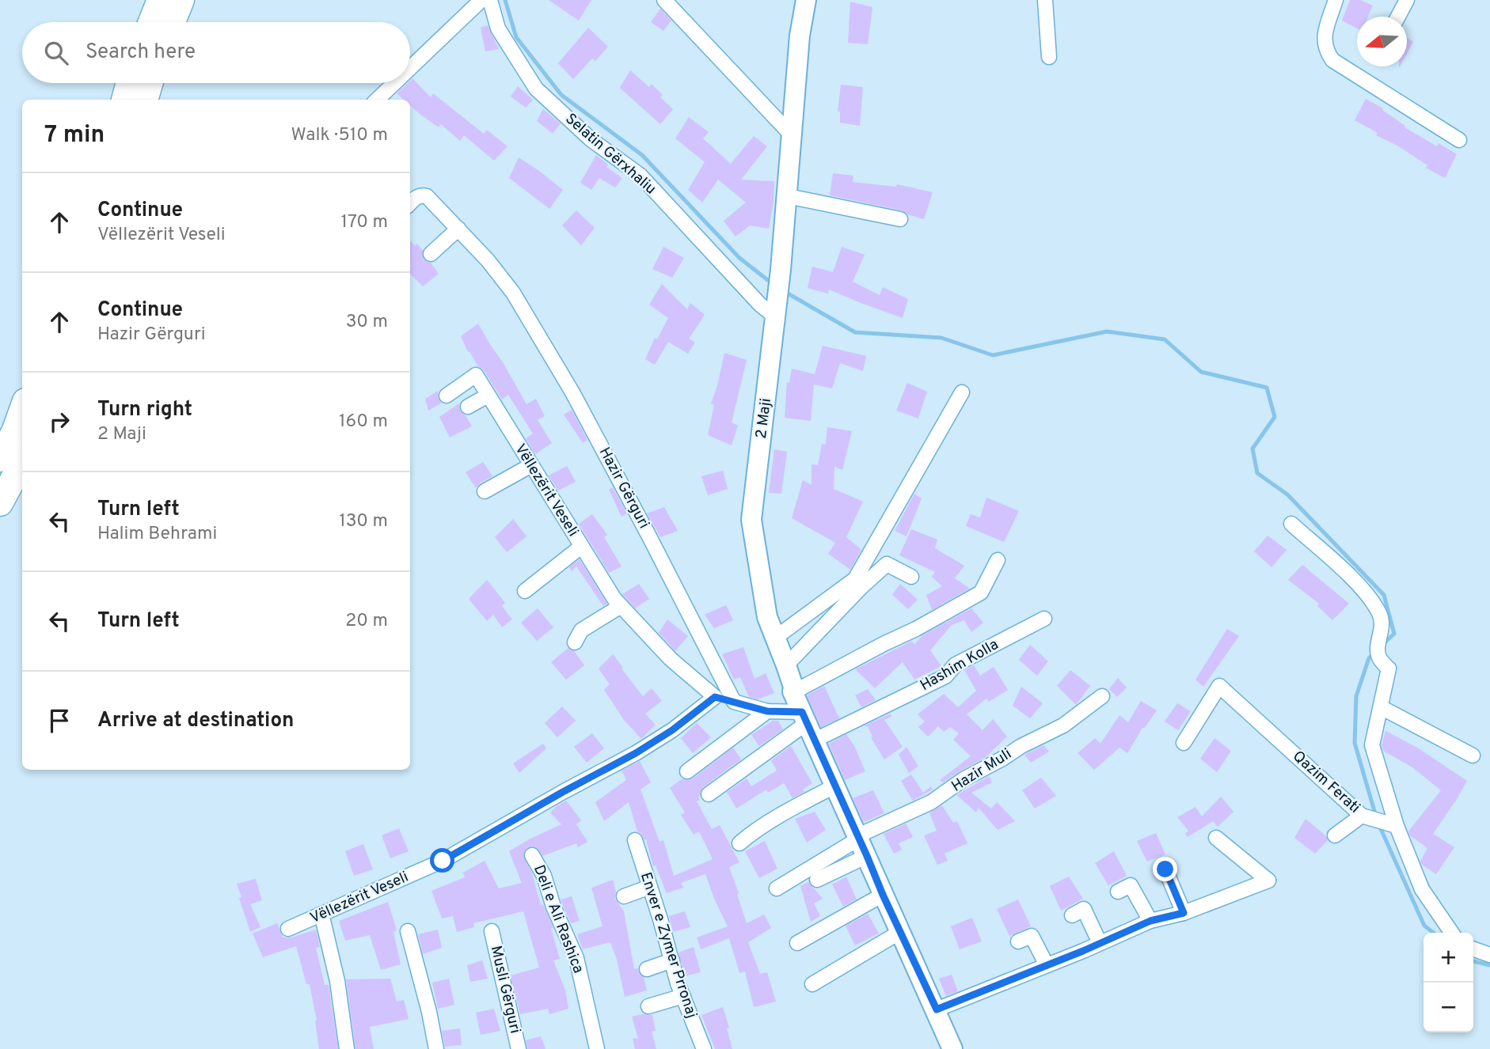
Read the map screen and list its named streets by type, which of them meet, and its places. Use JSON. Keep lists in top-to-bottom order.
{
  "streets": {
    "street": [
      "Selatin Gërxhaliu",
      "2 Maji",
      "Hazir Gërguri",
      "Vëllezërit Veseli",
      "Hashim Kolla",
      "Hazir Muli",
      "Qazim Ferati",
      "Deli e Ali Rashica",
      "Enver e Zymer Prronaj",
      "Musli Gërguri"
    ]
  },
  "crossings": [
    ["Selatin Gërxhaliu", "2 Maji"],
    ["2 Maji", "Hashim Kolla"],
    ["2 Maji", "Hazir Muli"],
    ["Hazir Gërguri", "Vëllezërit Veseli"]
  ],
  "north": "left",
  "page": {
    "search": "Search here",
    "heading": ["7 min", "Walk · 510 m"],
    "list": [
      ["Continue", "Vëllezërit Veseli", "170 m"],
      ["Continue", "Hazir Gërguri", "30 m"],
      ["Turn right", "2 Maji", "160 m"],
      ["Turn left", "Halim Behrami", "130 m"],
      ["Turn left", "20 m"],
      "Arrive at destination"
    ],
    "map_buttons": ["+", "−"]
  }
}
